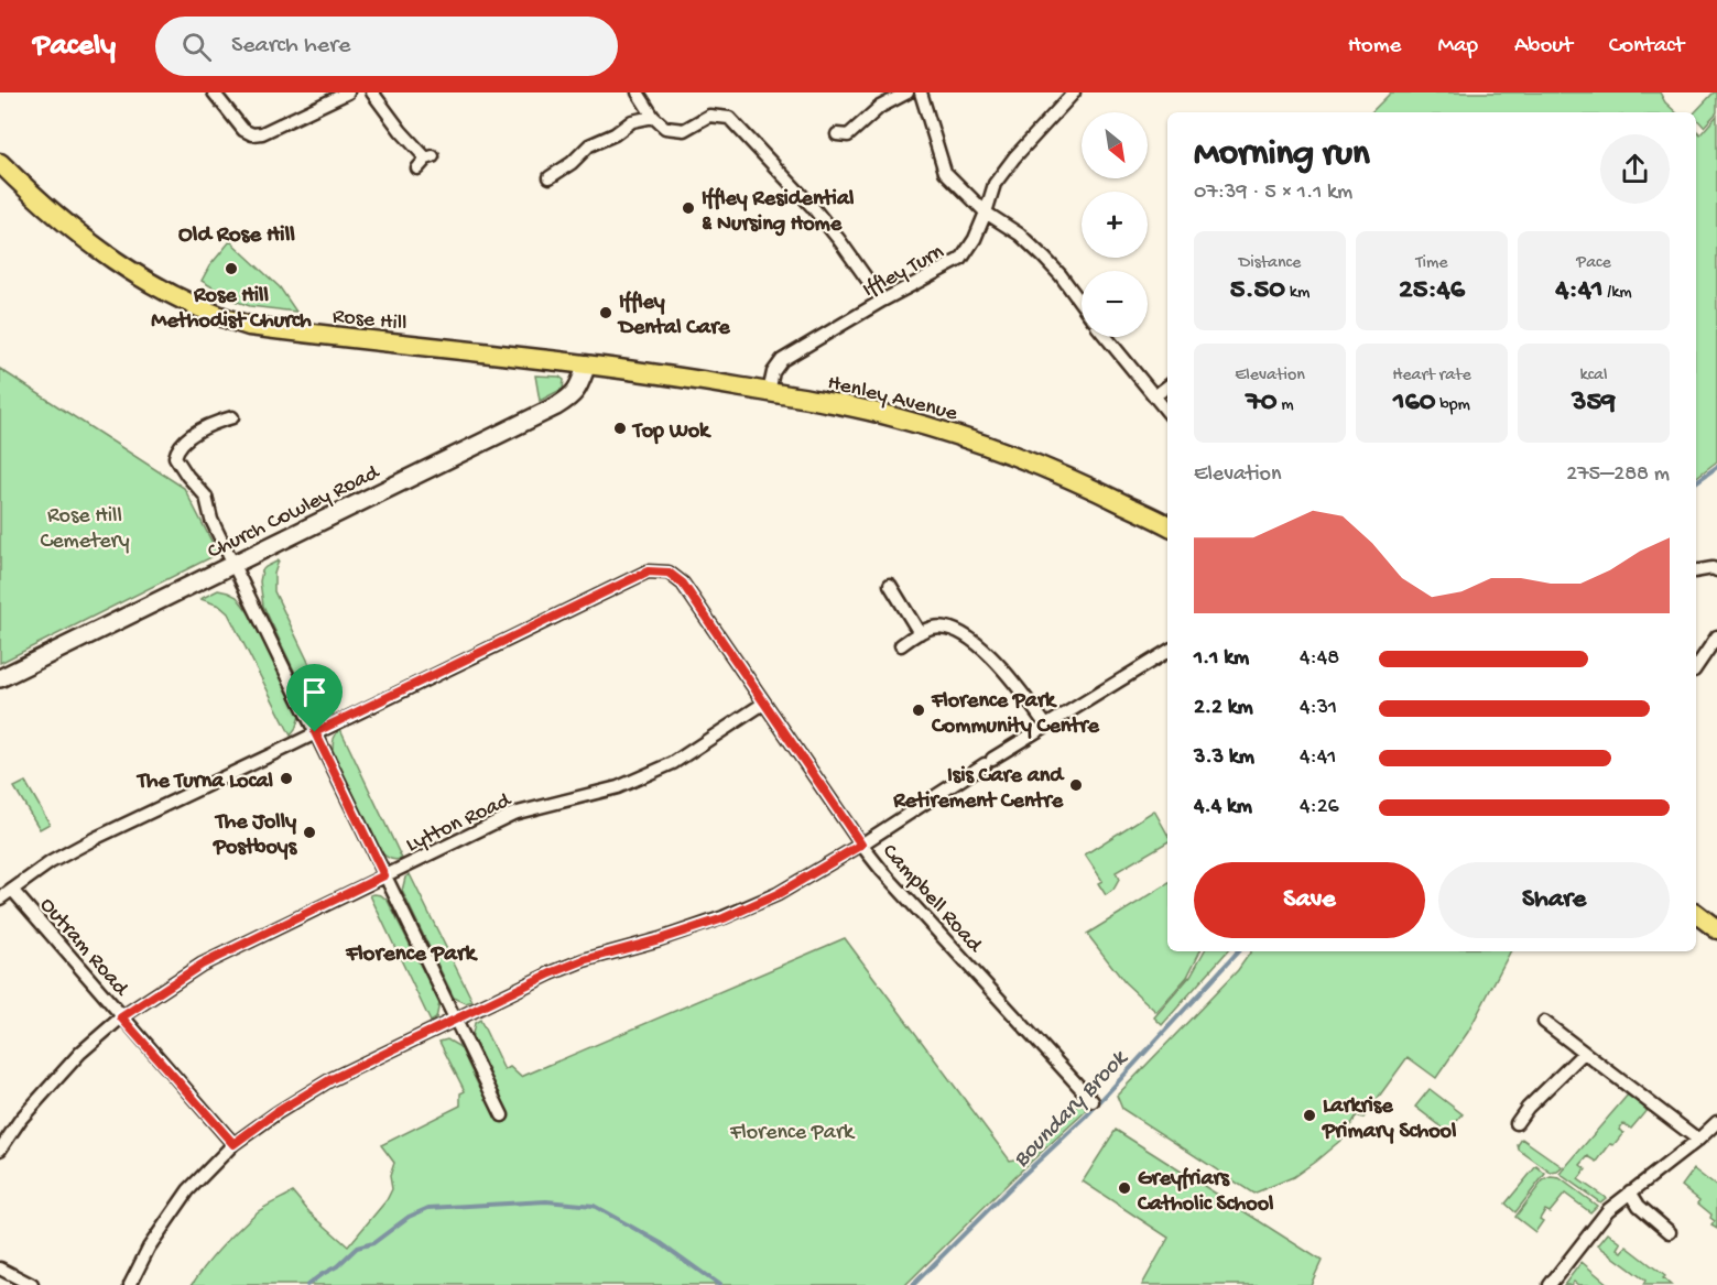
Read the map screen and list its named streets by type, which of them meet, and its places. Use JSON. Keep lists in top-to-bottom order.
{
  "streets": {
    "main road": ["Rose Hill", "Henley Avenue", "Church Cowley Road"],
    "street": [
      "Iffley Turn",
      "Lytton Road",
      "Campbell Road",
      "Outram Road"
    ]
  },
  "crossings": [
    ["Iffley Turn", "Henley Avenue"],
    ["Rose Hill", "Henley Avenue"],
    ["Rose Hill", "Church Cowley Road"],
    ["Henley Avenue", "Church Cowley Road"],
    ["Lytton Road", "Campbell Road"],
    ["Lytton Road", "Outram Road"],
    ["Campbell Road", "Outram Road"]
  ],
  "districts": ["Old Rose Hill", "Florence Park"],
  "water": ["Boundary Brook"],
  "parks": ["Rose Hill Cemetery", "Florence Park"],
  "places": [
    "Iffley Residential & Nursing Home",
    "Rose Hill Methodist Church",
    "Iffley Dental Care",
    "Top Wok",
    "Florence Park Community Centre",
    "The Turna Local",
    "Isis Care and Retirement Centre",
    "The Jolly Postboys",
    "Larkrise Primary School",
    "Greyfriars Catholic School"
  ],
  "north": "bottom right",
  "page": {
    "header": "Pacely",
    "search": "Search here",
    "nav": [
      "Home",
      "Map",
      "About",
      "Contact"
    ],
    "map_buttons": ["+", "−"],
    "heading": ["Morning run", "07:39 · 5 × 1.1 km"],
    "stats": [
      ["Distance", "5.50 km"],
      ["Time", "25:46"],
      ["Pace", "4:41 /km"],
      ["Elevation", "70 m"],
      ["Heart rate", "160 bpm"],
      ["kcal", "359"]
    ],
    "chart": ["Elevation", "275–288 m"],
    "list": [
      {
        "name": "1.1 km",
        "note": "4:48"
      },
      {
        "name": "2.2 km",
        "note": "4:31"
      },
      {
        "name": "3.3 km",
        "note": "4:41"
      },
      {
        "name": "4.4 km",
        "note": "4:26"
      }
    ],
    "buttons": ["Save", "Share"]
  }
}
